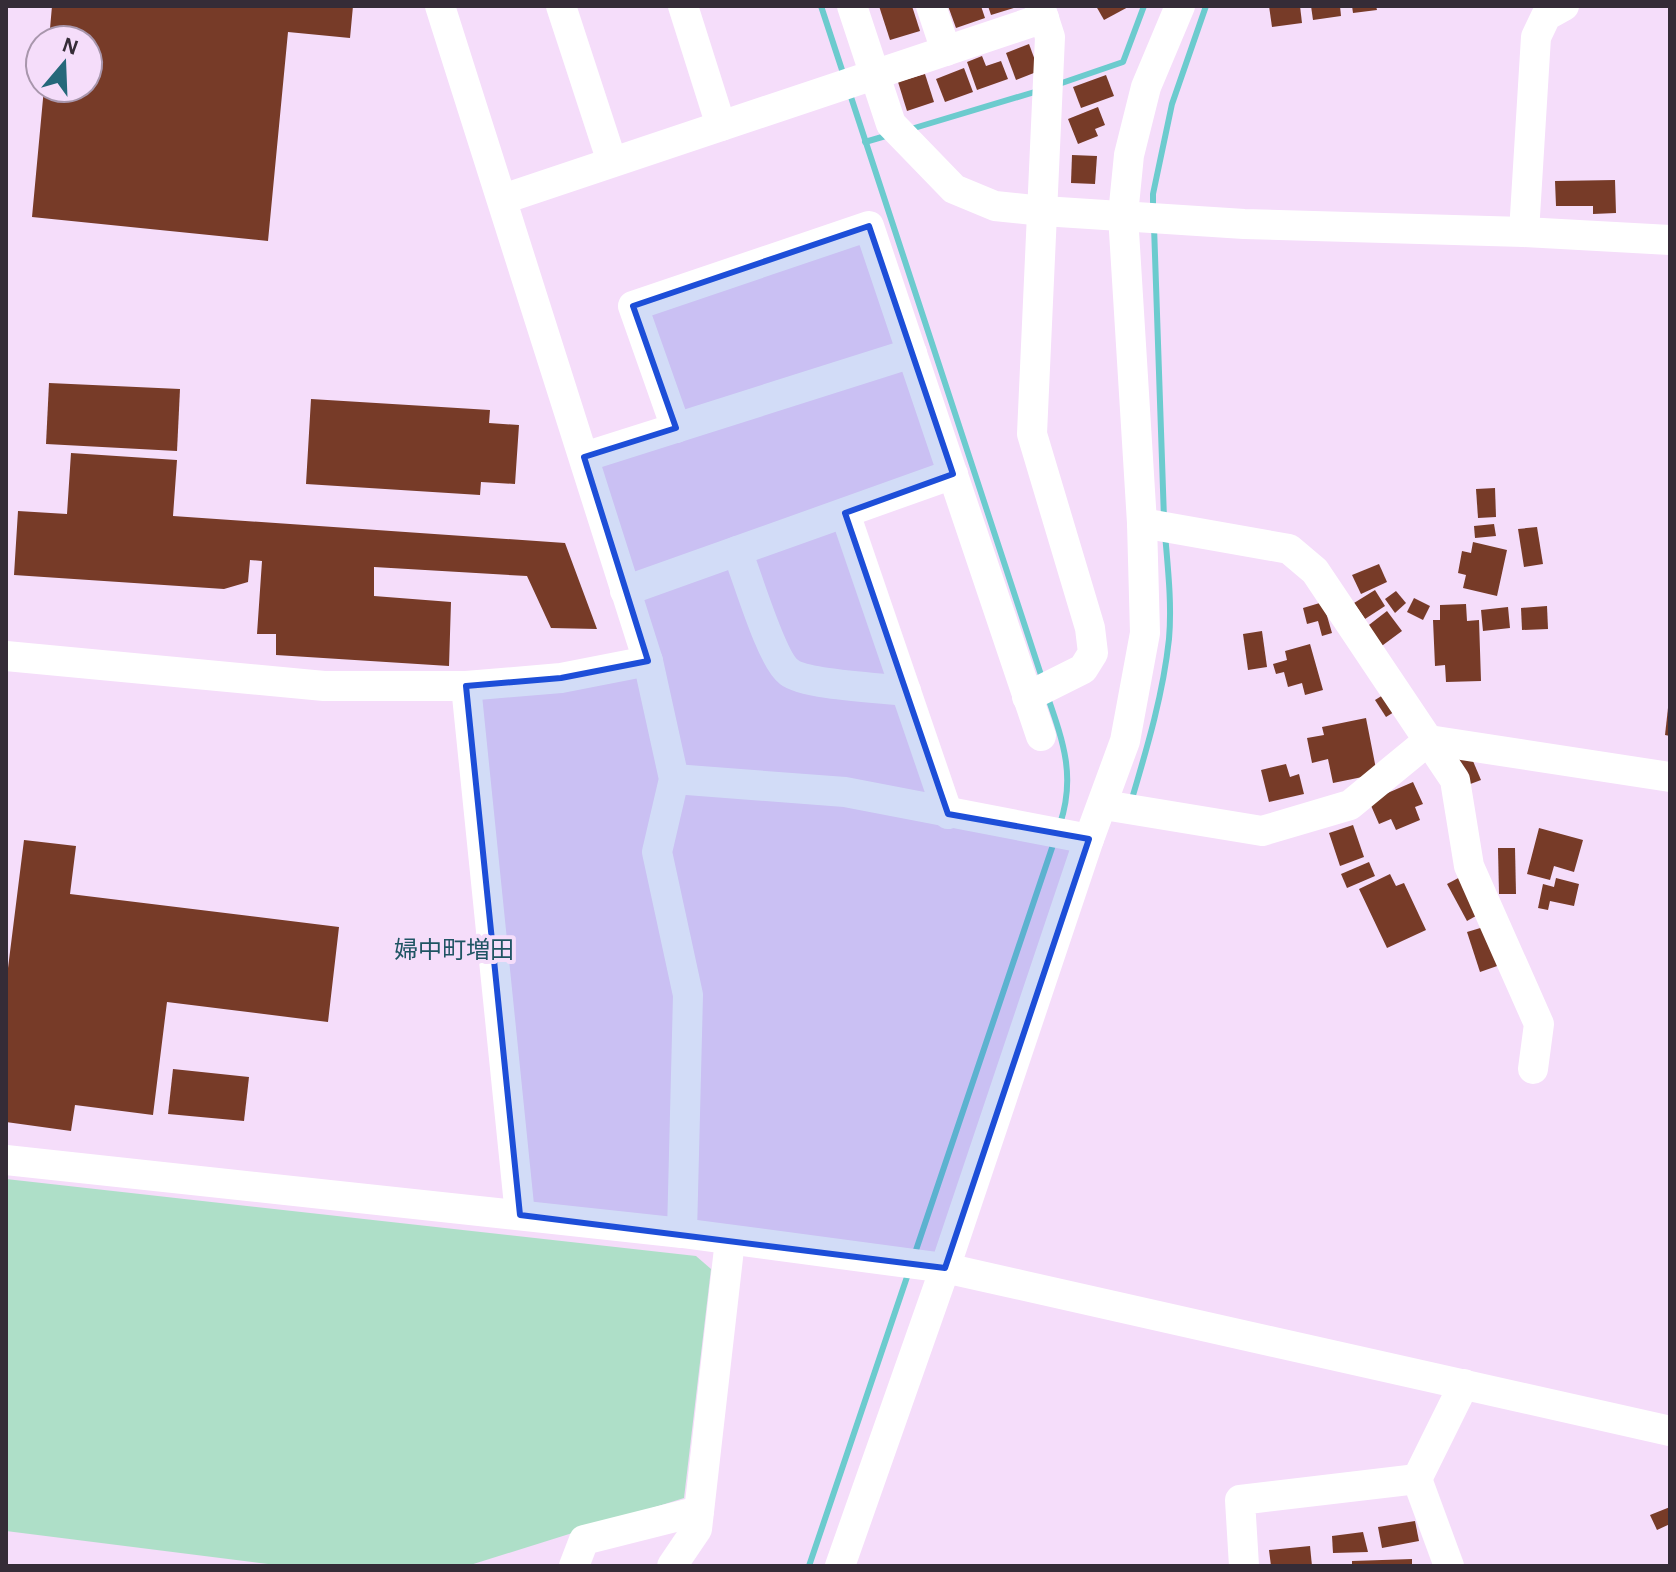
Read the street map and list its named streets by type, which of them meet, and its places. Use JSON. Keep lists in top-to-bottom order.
{
  "districts": ["婦中町増田"],
  "north": "top"
}
